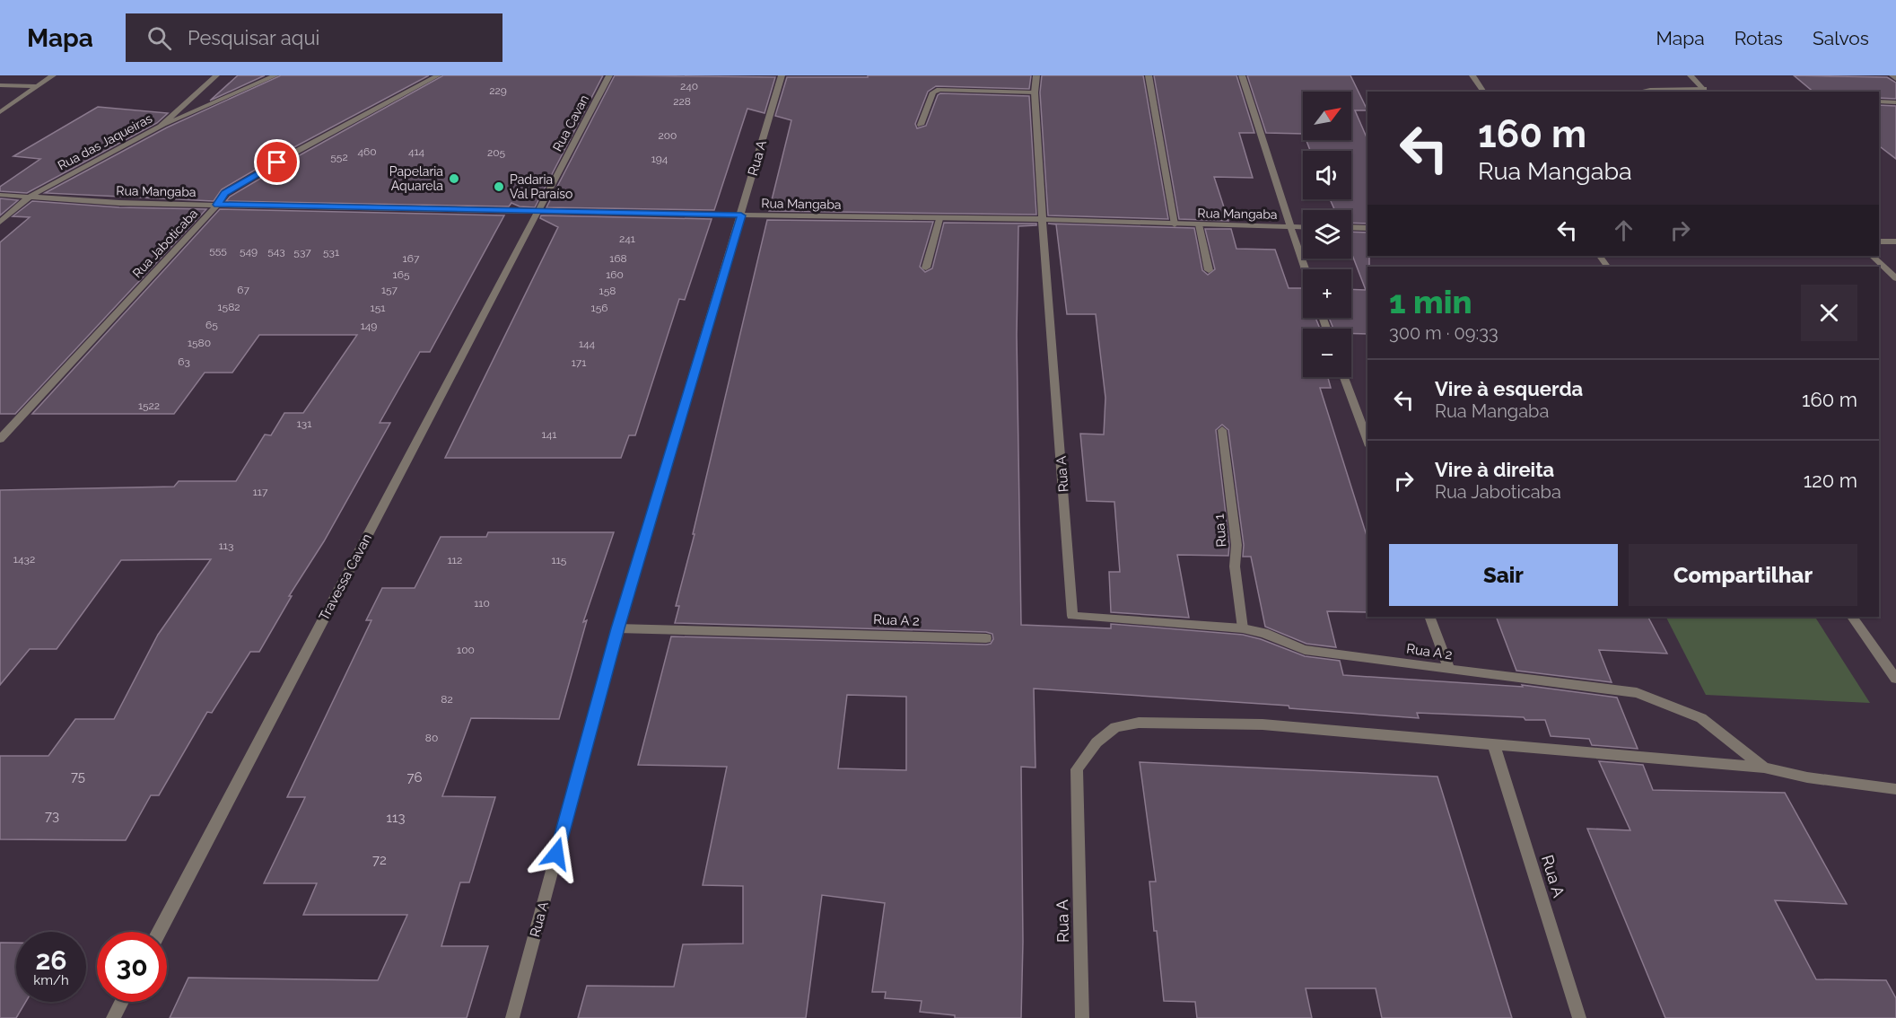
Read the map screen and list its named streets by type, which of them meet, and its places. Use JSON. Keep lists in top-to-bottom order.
{
  "streets": {
    "street": [
      "Rua Cavan",
      "Rua das Jaqueiras",
      "Rua A",
      "Rua Mangaba",
      "Rua Jaboticaba",
      "Rua 1",
      "Travessa Cavan",
      "Rua A 2"
    ]
  },
  "crossings": [
    ["Rua Cavan", "Rua Mangaba"],
    ["Rua Cavan", "Travessa Cavan"],
    ["Rua das Jaqueiras", "Rua Mangaba"],
    ["Rua A", "Rua Mangaba"],
    ["Rua A", "Rua A 2"],
    ["Rua Mangaba", "Rua Jaboticaba"],
    ["Rua Mangaba", "Travessa Cavan"],
    ["Rua 1", "Rua A 2"]
  ],
  "places": ["Papelaria Aquarela", "Padaria Val Paraíso"],
  "house_numbers": [
    "240",
    "229",
    "228",
    "200",
    "460",
    "414",
    "205",
    "552",
    "194",
    "241",
    "555",
    "549",
    "543",
    "537",
    "531",
    "167",
    "168",
    "165",
    "160",
    "67",
    "157",
    "158",
    "1582",
    "151",
    "156",
    "65",
    "149",
    "1580",
    "144",
    "63",
    "171",
    "1522",
    "131",
    "141",
    "117",
    "113",
    "1432",
    "112",
    "115",
    "110",
    "100",
    "82",
    "80",
    "75",
    "76",
    "73",
    "113",
    "72"
  ],
  "north": "top right",
  "page": {
    "header": "Mapa",
    "search": "Pesquisar aqui",
    "nav": ["Mapa", "Rotas", "Salvos"],
    "map_buttons": ["+", "−"],
    "turn": ["160 m", "Rua Mangaba"],
    "heading": ["1 min", "300 m · 09:33"],
    "list": [
      {
        "name": "Vire à esquerda",
        "note": "Rua Mangaba",
        "value": "160 m"
      },
      {
        "name": "Vire à direita",
        "note": "Rua Jaboticaba",
        "value": "120 m"
      }
    ],
    "buttons": ["Sair", "Compartilhar"],
    "speed": "26 km/h",
    "limit": "30"
  }
}
